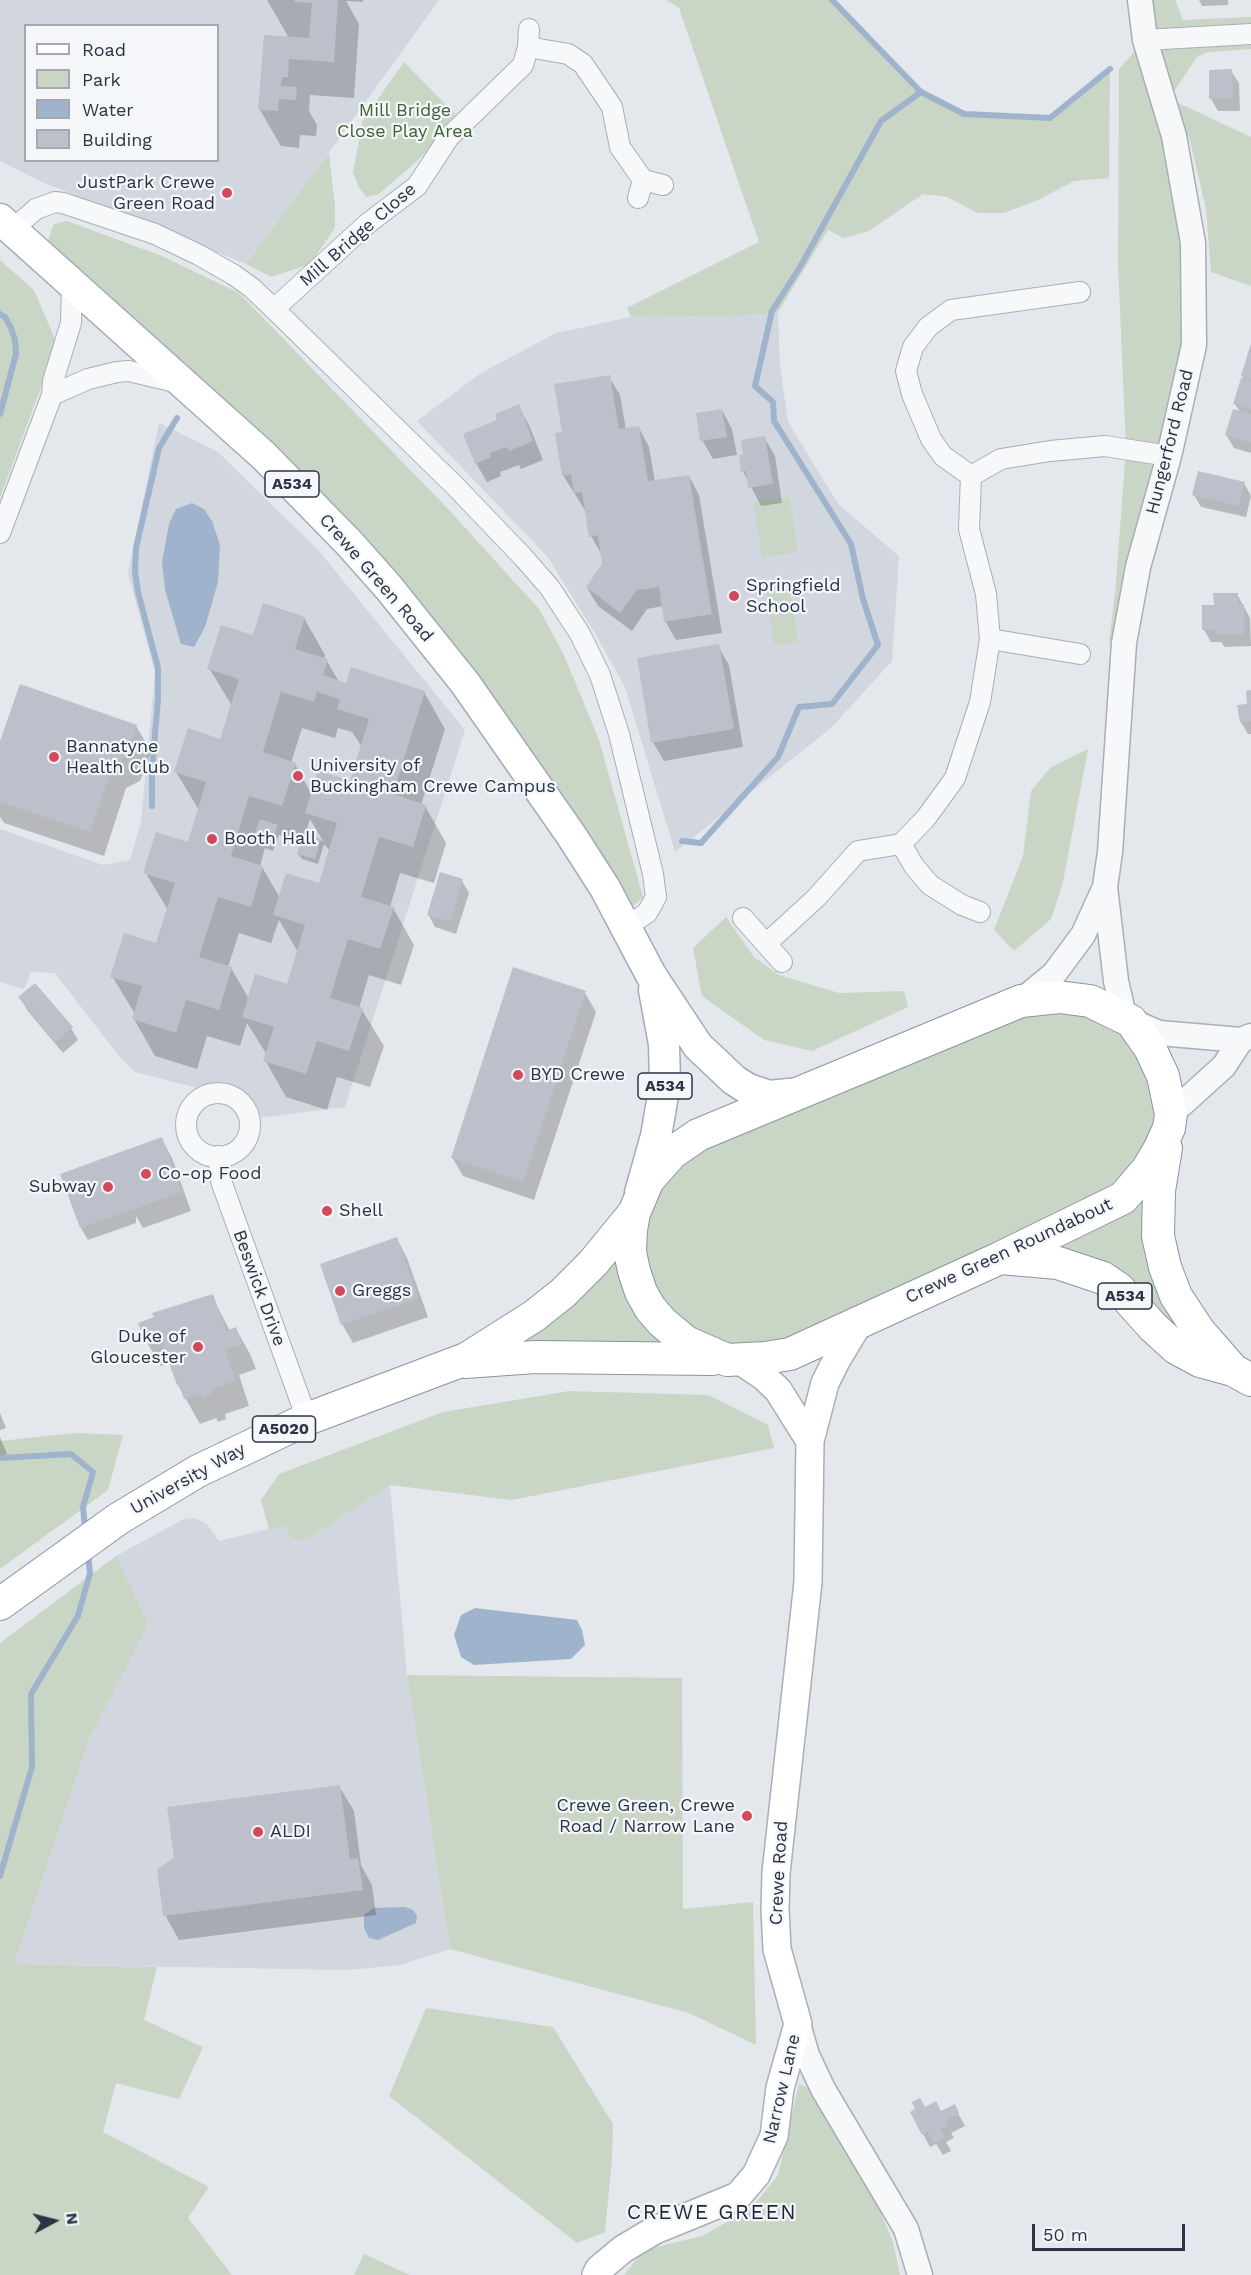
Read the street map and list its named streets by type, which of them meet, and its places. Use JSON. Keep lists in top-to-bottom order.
{
  "streets": {
    "highway": [
      "A534",
      "Crewe Green Roundabout",
      "A5020",
      "University Way"
    ],
    "main road": ["Crewe Green Road", "Crewe Road", "Narrow Lane"],
    "street": ["Mill Bridge Close", "Hungerford Road", "Beswick Drive"]
  },
  "crossings": [
    ["A534", "Crewe Green Roundabout"],
    ["Crewe Green Road", "University Way"],
    ["Crewe Green Roundabout", "University Way"],
    ["Crewe Green Roundabout", "Crewe Road"],
    ["Beswick Drive", "University Way"],
    ["Crewe Road", "Narrow Lane"]
  ],
  "districts": ["CREWE GREEN"],
  "parks": ["Mill Bridge Close Play Area"],
  "places": [
    "JustPark Crewe Green Road",
    "Springfield School",
    "Bannatyne Health Club",
    "University of Buckingham Crewe Campus",
    "Booth Hall",
    "BYD Crewe",
    "Co-op Food",
    "Subway",
    "Shell",
    "Greggs",
    "Duke of Gloucester",
    "Crewe Green, Crewe Road / Narrow Lane",
    "ALDI"
  ],
  "legend": [
    "Road",
    "Park",
    "Water",
    "Building"
  ],
  "scale_bar": "50 m",
  "north": "right"
}
